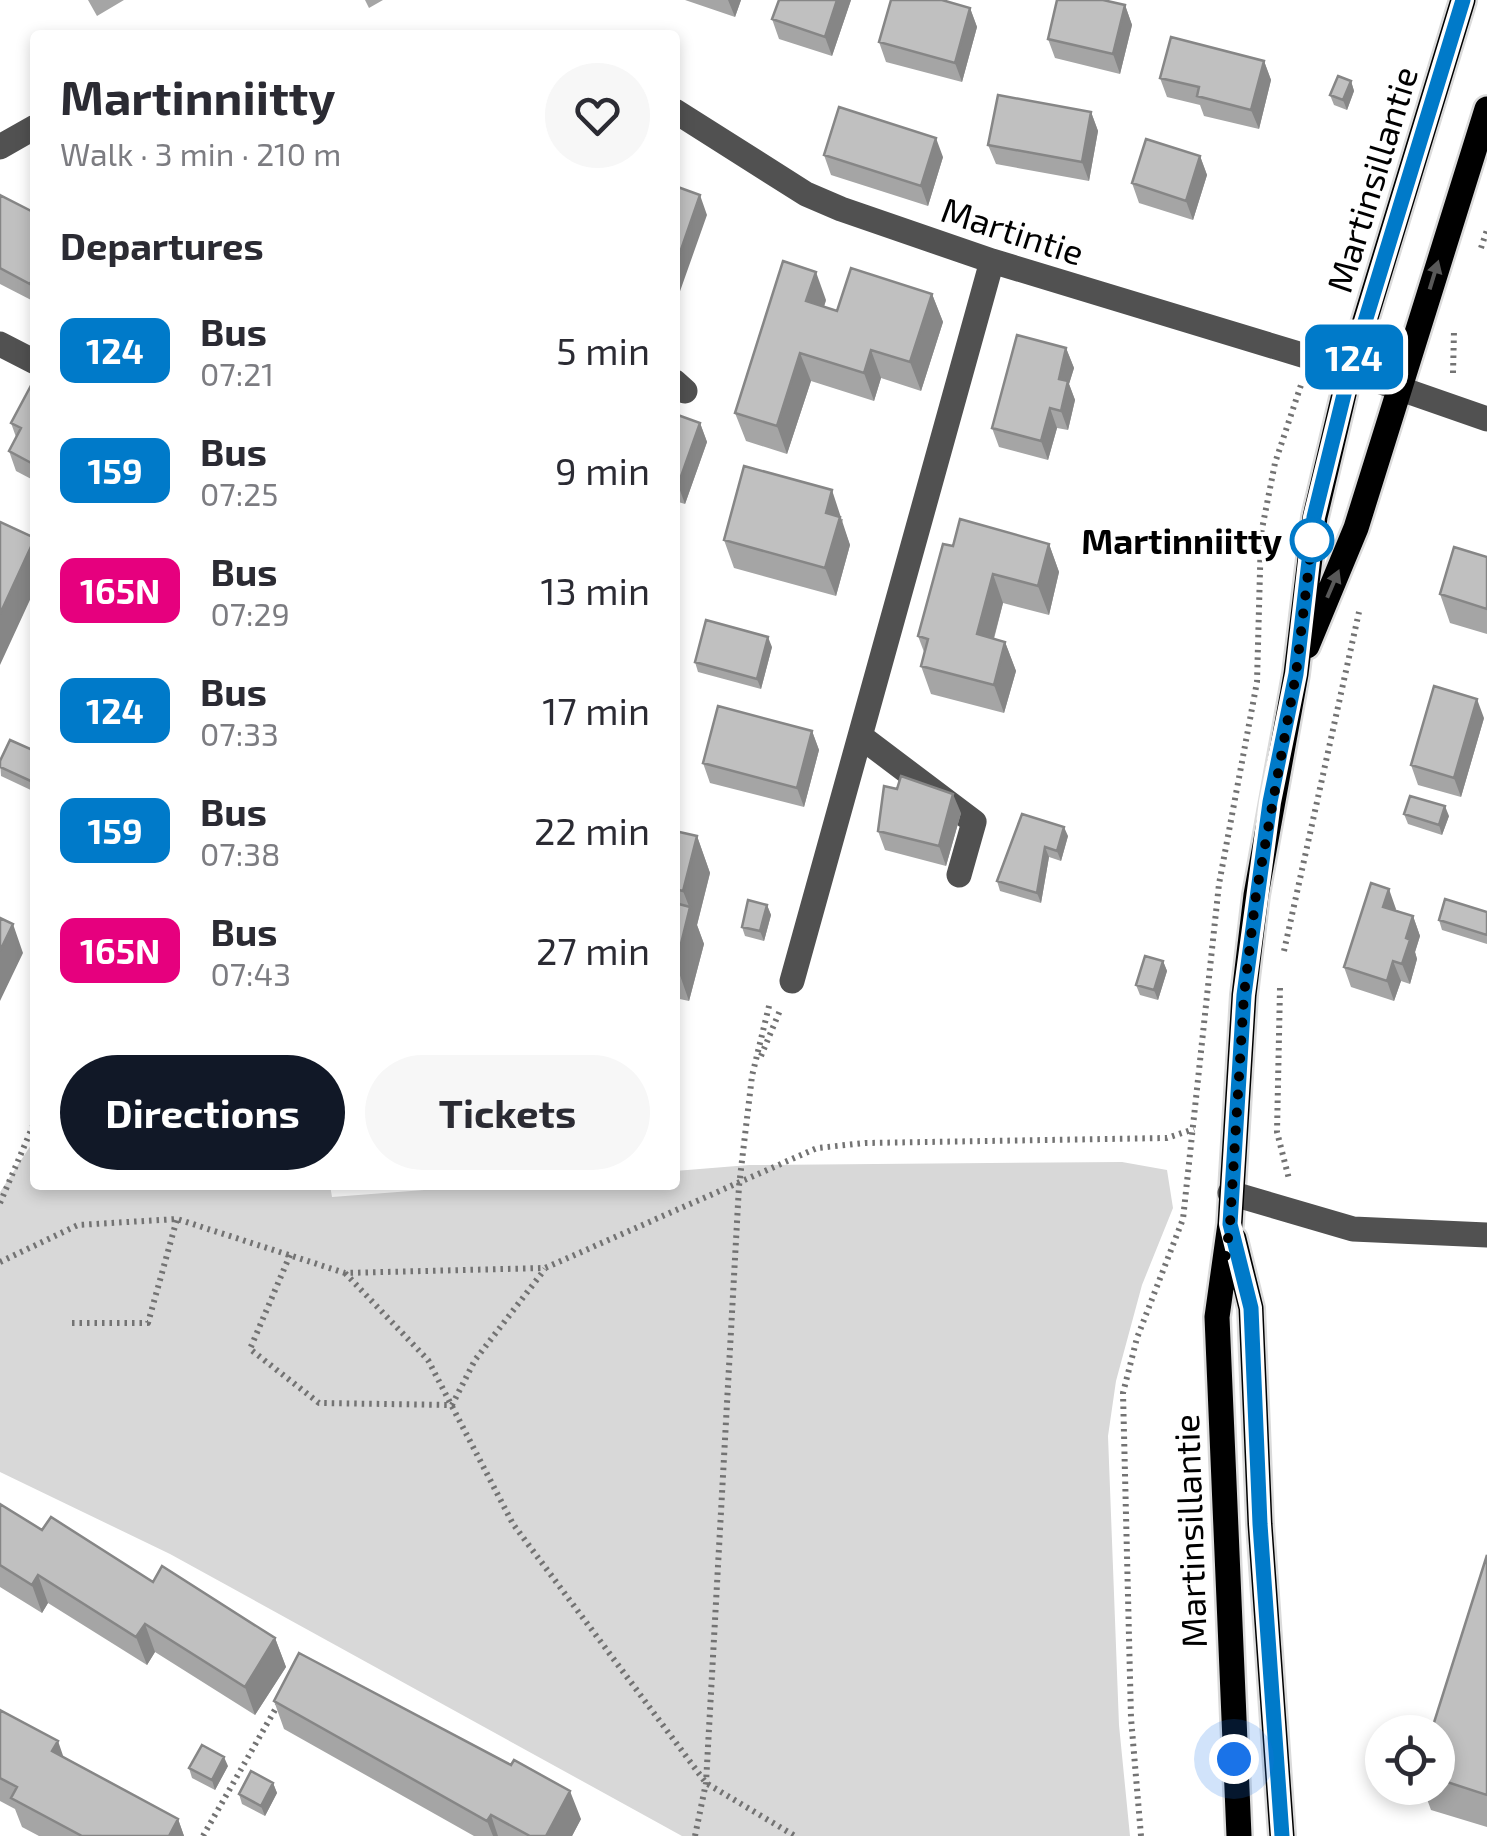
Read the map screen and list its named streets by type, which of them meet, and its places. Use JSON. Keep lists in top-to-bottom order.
{
  "streets": {
    "main road": ["Martinsillantie"],
    "street": ["Martintie"]
  },
  "crossings": [
    ["Martinsillantie", "Martintie"]
  ],
  "places": ["Martinniitty"],
  "lines": ["bus line 124"],
  "page": {
    "on_map": "124",
    "heading": [
      ["Martinniitty", "Walk · 3 min · 210 m"],
      "Departures"
    ],
    "list": [
      {
        "mark": "124",
        "name": "Bus",
        "note": "07:21",
        "value": "5 min"
      },
      {
        "mark": "159",
        "name": "Bus",
        "note": "07:25",
        "value": "9 min"
      },
      {
        "mark": "165N",
        "name": "Bus",
        "note": "07:29",
        "value": "13 min"
      },
      {
        "mark": "124",
        "name": "Bus",
        "note": "07:33",
        "value": "17 min"
      },
      {
        "mark": "159",
        "name": "Bus",
        "note": "07:38",
        "value": "22 min"
      },
      {
        "mark": "165N",
        "name": "Bus",
        "note": "07:43",
        "value": "27 min"
      }
    ],
    "buttons": ["Directions", "Tickets"]
  }
}
